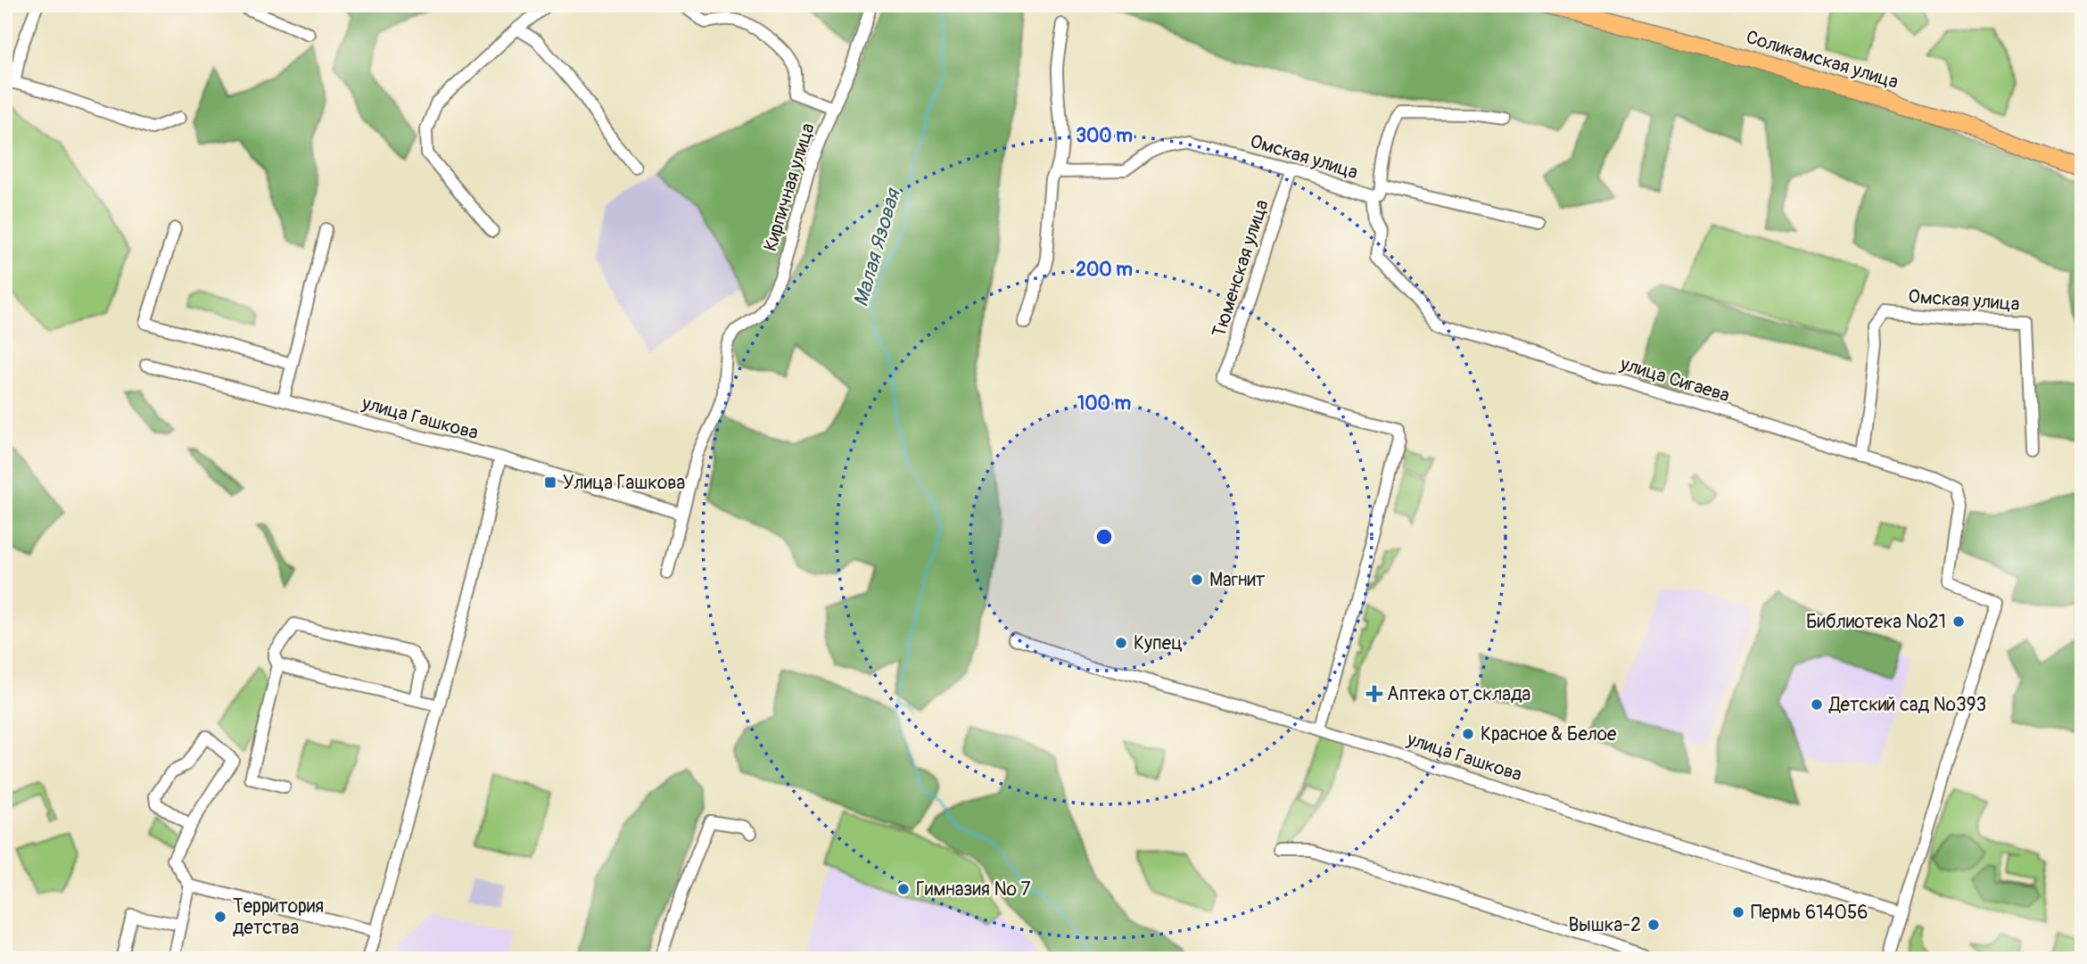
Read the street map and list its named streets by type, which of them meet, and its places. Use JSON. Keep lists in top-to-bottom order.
{
  "streets": {
    "main road": ["Соликамская улица"],
    "street": [
      "Омская улица",
      "Кирпичная улица",
      "Тюменская улица",
      "улица Сигаева",
      "улица Гашкова"
    ]
  },
  "crossings": [
    ["Омская улица", "Тюменская улица"],
    ["Омская улица", "улица Сигаева"],
    ["Кирпичная улица", "улица Гашкова"],
    ["Тюменская улица", "улица Гашкова"],
    ["улица Сигаева", "улица Гашкова"]
  ],
  "water": ["Малая Язовая"],
  "places": {
    "transit": ["Улица Гашкова"],
    "other": [
      "Магнит",
      "Библиотека №21",
      "Купец",
      "Детский сад №393",
      "Красное & Белое",
      "Гимназия № 7",
      "Пермь 614056",
      "Территория детства",
      "Вышка-2"
    ],
    "health": ["Аптека от склада"]
  },
  "rings": ["300 m", "200 m", "100 m"]
}
